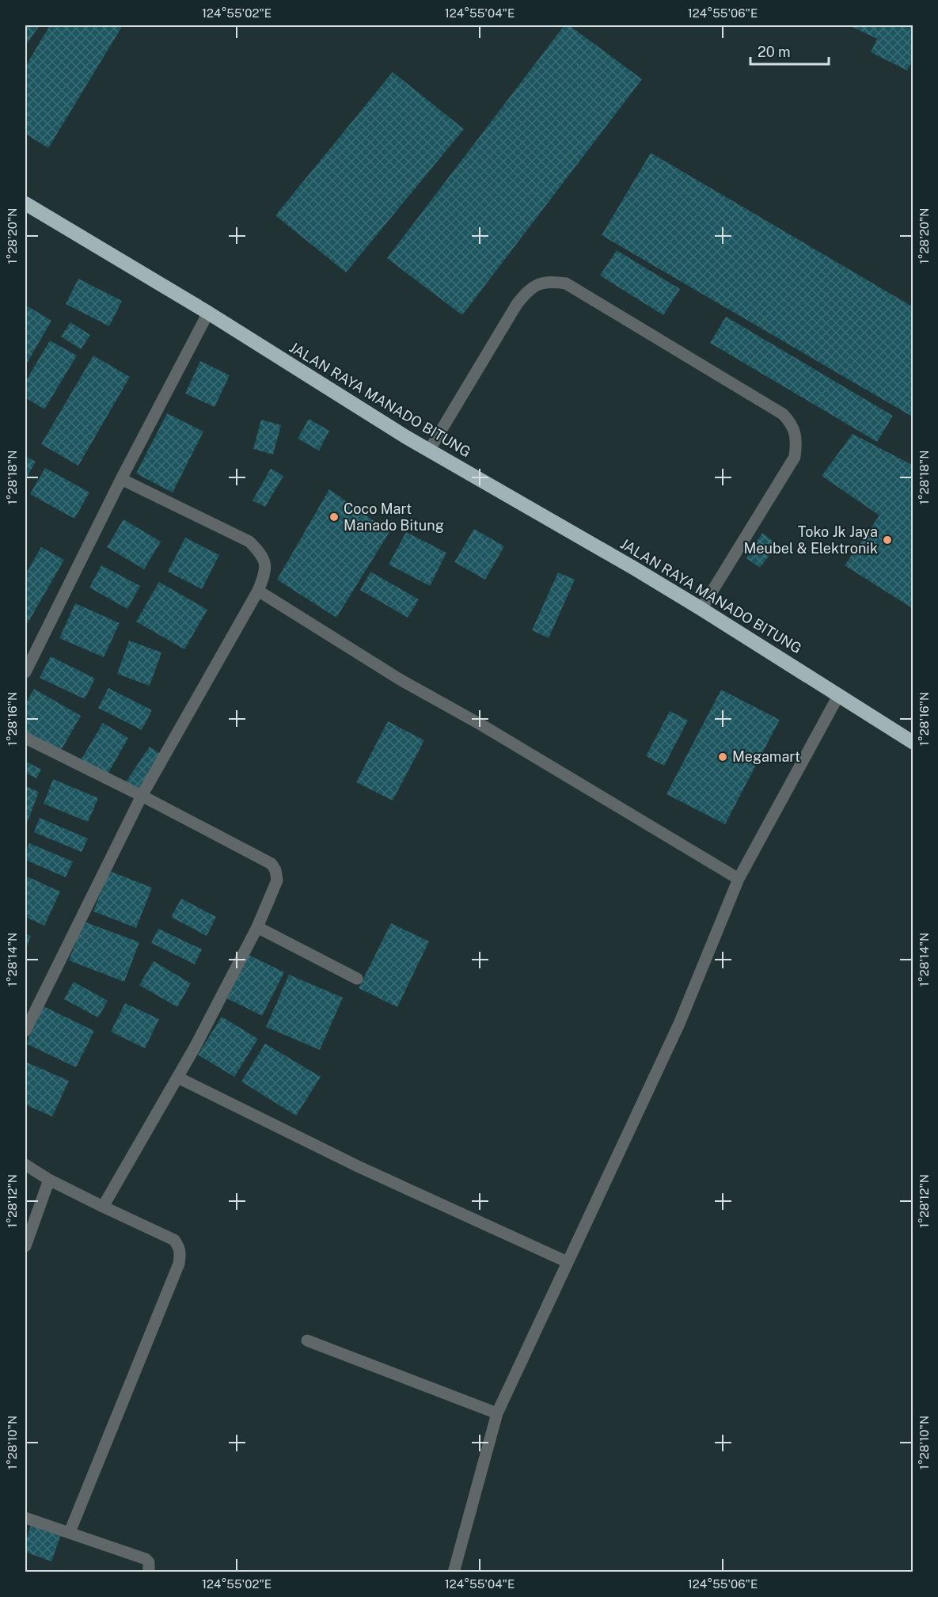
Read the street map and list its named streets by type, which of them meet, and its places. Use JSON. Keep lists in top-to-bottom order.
{
  "streets": {
    "highway": ["JALAN RAYA MANADO BITUNG"]
  },
  "places": ["Coco Mart Manado Bitung", "Toko Jk Jaya Meubel & Elektronik", "Megamart"],
  "scale_bar": "20 m",
  "coordinates": [
    "124°55'02\"E",
    "124°55'04\"E",
    "124°55'06\"E",
    "1°28'20\"N",
    "1°28'18\"N",
    "1°28'16\"N",
    "1°28'14\"N",
    "1°28'12\"N",
    "1°28'10\"N"
  ]
}
